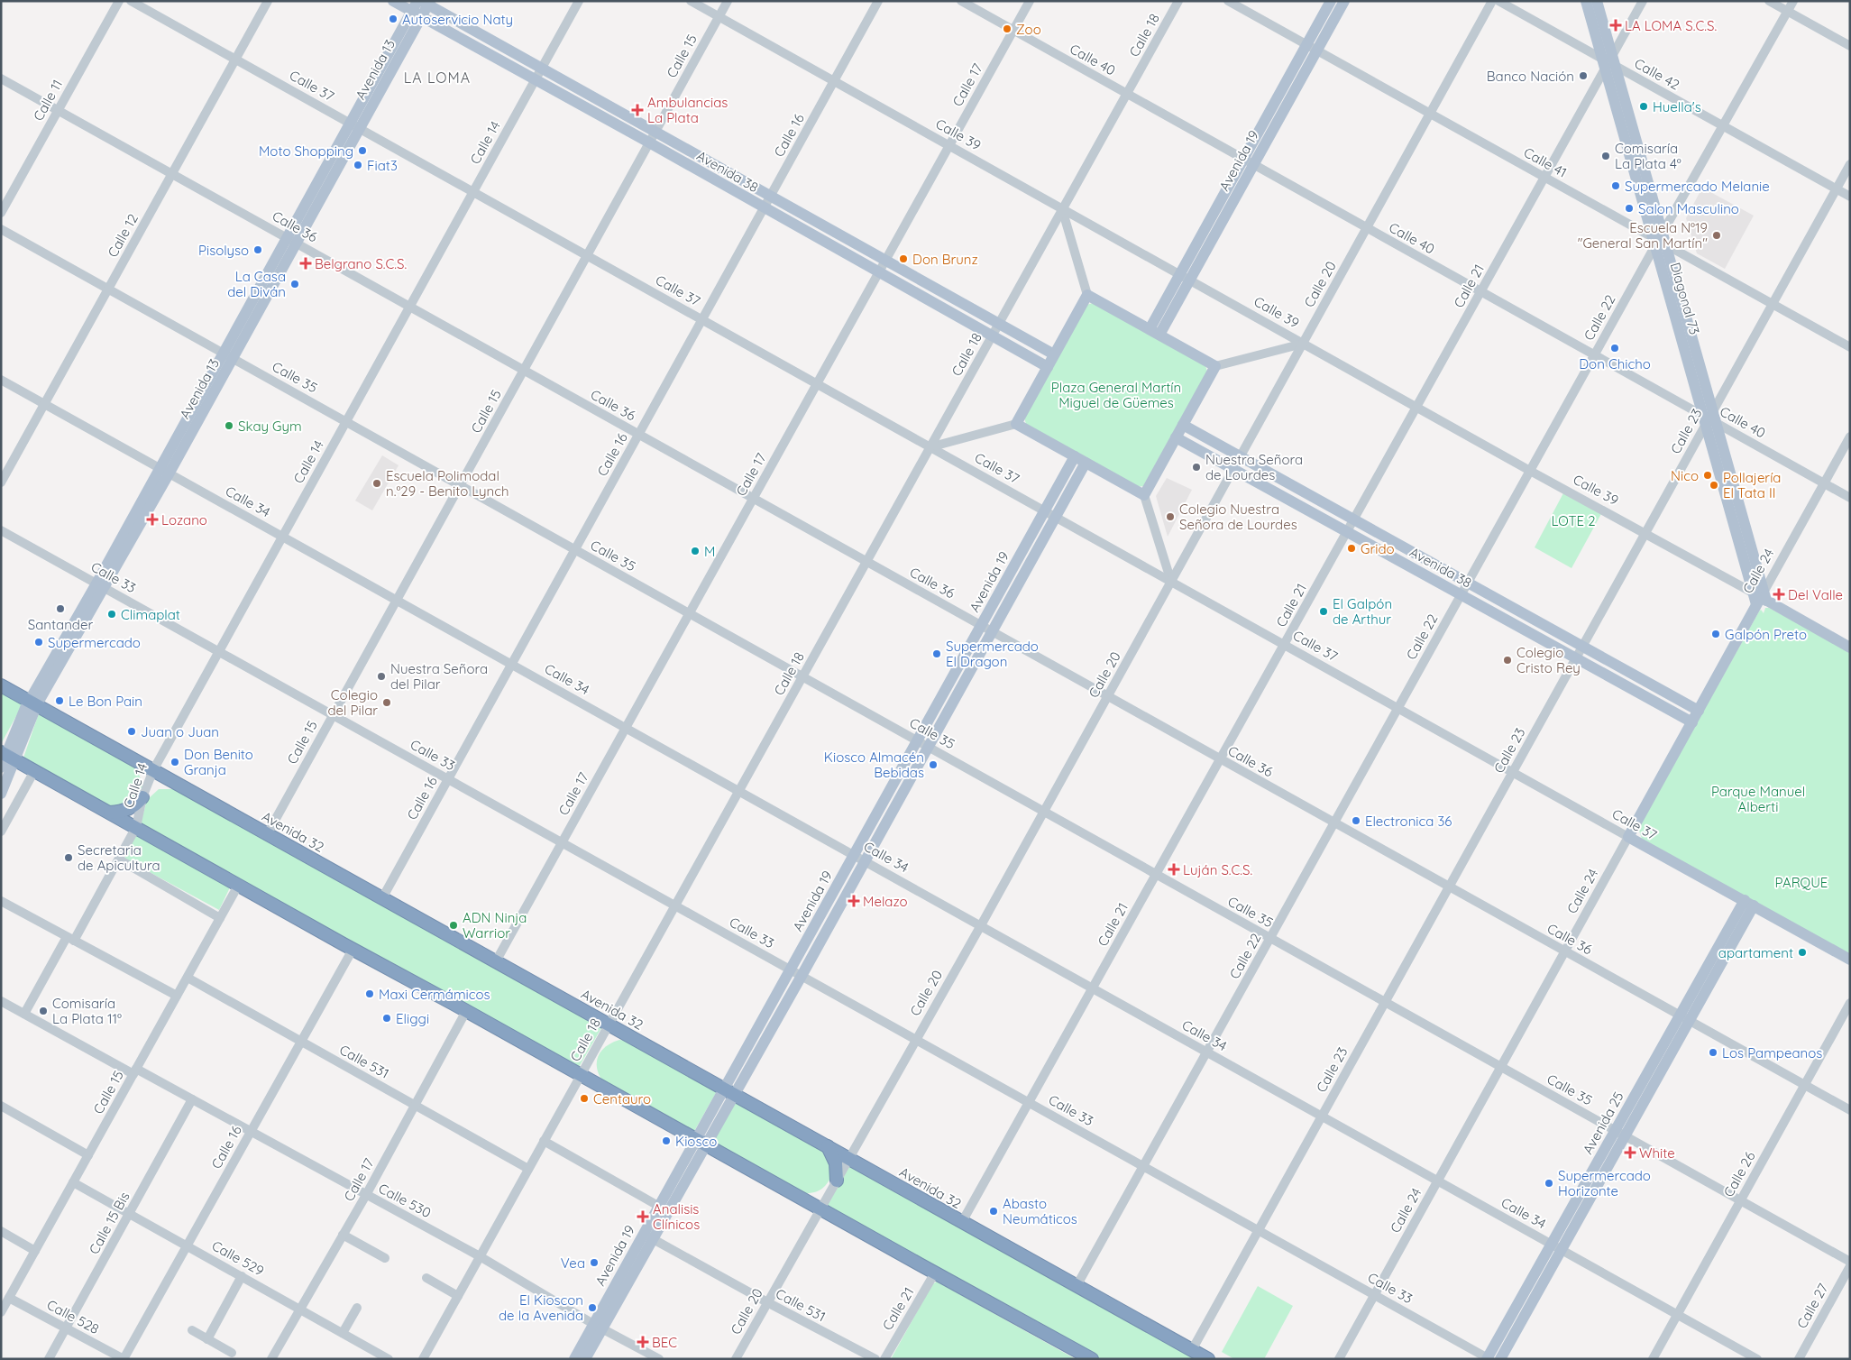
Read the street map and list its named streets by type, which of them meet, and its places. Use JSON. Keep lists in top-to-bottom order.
{
  "streets": {
    "highway": ["Avenida 32"],
    "main road": [
      "Avenida 13",
      "Calle 37",
      "Calle 39",
      "Avenida 19",
      "Avenida 38",
      "Diagonal 73",
      "Calle 24",
      "Avenida 25"
    ],
    "street": [
      "Calle 18",
      "Calle 15",
      "Calle 40",
      "Calle 42",
      "Calle 17",
      "Calle 11",
      "Calle 16",
      "Calle 14",
      "Calle 41",
      "Calle 36",
      "Calle 12",
      "Calle 20",
      "Calle 21",
      "Calle 22",
      "Calle 35",
      "Calle 23",
      "Calle 34",
      "Calle 33",
      "Calle 531",
      "Calle 26",
      "Calle 530",
      "Calle 15 Bis",
      "Calle 529",
      "Calle 27",
      "Calle 528"
    ]
  },
  "crossings": [
    ["Calle 18", "Calle 40"],
    ["Calle 18", "Calle 37"],
    ["Calle 18", "Calle 39"],
    ["Calle 18", "Avenida 38"],
    ["Calle 18", "Calle 36"],
    ["Calle 18", "Calle 35"],
    ["Calle 18", "Calle 34"],
    ["Calle 18", "Calle 33"],
    ["Calle 18", "Avenida 32"],
    ["Calle 18", "Calle 531"],
    ["Calle 18", "Calle 530"],
    ["Calle 15", "Calle 37"],
    ["Calle 15", "Calle 39"],
    ["Calle 15", "Avenida 38"],
    ["Calle 15", "Calle 36"],
    ["Calle 15", "Calle 35"],
    ["Calle 15", "Calle 34"],
    ["Calle 15", "Calle 33"],
    ["Calle 15", "Avenida 32"],
    ["Calle 15", "Calle 531"],
    ["Calle 15", "Calle 530"],
    ["Calle 15", "Calle 529"],
    ["Calle 15", "Calle 528"],
    ["Calle 40", "Calle 17"],
    ["Calle 40", "Avenida 19"],
    ["Calle 40", "Calle 20"],
    ["Calle 40", "Calle 21"],
    ["Calle 40", "Diagonal 73"],
    ["Calle 40", "Calle 22"],
    ["Calle 40", "Calle 23"],
    ["Calle 40", "Calle 24"],
    ["Avenida 13", "Calle 37"],
    ["Avenida 13", "Avenida 38"],
    ["Avenida 13", "Calle 36"],
    ["Avenida 13", "Calle 35"],
    ["Avenida 13", "Calle 34"],
    ["Avenida 13", "Calle 33"],
    ["Avenida 13", "Avenida 32"],
    ["Calle 42", "Calle 21"],
    ["Calle 42", "Diagonal 73"],
    ["Calle 42", "Calle 22"],
    ["Calle 42", "Calle 23"],
    ["Calle 17", "Calle 37"],
    ["Calle 17", "Calle 39"],
    ["Calle 17", "Avenida 38"],
    ["Calle 17", "Calle 36"],
    ["Calle 17", "Calle 35"],
    ["Calle 17", "Calle 34"],
    ["Calle 17", "Calle 33"],
    ["Calle 17", "Avenida 32"],
    ["Calle 17", "Calle 531"],
    ["Calle 17", "Calle 530"],
    ["Calle 17", "Calle 529"],
    ["Calle 37", "Calle 16"],
    ["Calle 37", "Calle 14"],
    ["Calle 37", "Avenida 19"],
    ["Calle 37", "Calle 12"],
    ["Calle 37", "Calle 20"],
    ["Calle 37", "Calle 21"],
    ["Calle 37", "Calle 22"],
    ["Calle 37", "Calle 23"],
    ["Calle 37", "Calle 24"],
    ["Calle 37", "Avenida 25"],
    ["Calle 11", "Calle 36"],
    ["Calle 39", "Calle 16"],
    ["Calle 39", "Avenida 19"],
    ["Calle 39", "Calle 20"],
    ["Calle 39", "Calle 21"],
    ["Calle 39", "Diagonal 73"],
    ["Calle 39", "Calle 22"],
    ["Calle 39", "Calle 23"],
    ["Calle 39", "Calle 24"],
    ["Calle 16", "Avenida 38"],
    ["Calle 16", "Calle 36"],
    ["Calle 16", "Calle 35"],
    ["Calle 16", "Calle 34"],
    ["Calle 16", "Calle 33"],
    ["Calle 16", "Avenida 32"],
    ["Calle 16", "Calle 531"],
    ["Calle 16", "Calle 530"],
    ["Calle 16", "Calle 529"],
    ["Calle 16", "Calle 528"],
    ["Calle 14", "Avenida 38"],
    ["Calle 14", "Calle 36"],
    ["Calle 14", "Calle 35"],
    ["Calle 14", "Calle 34"],
    ["Calle 14", "Calle 33"],
    ["Calle 14", "Avenida 32"],
    ["Calle 14", "Calle 530"],
    ["Avenida 19", "Calle 41"],
    ["Avenida 19", "Calle 36"],
    ["Avenida 19", "Calle 35"],
    ["Avenida 19", "Calle 34"],
    ["Avenida 19", "Calle 33"],
    ["Avenida 19", "Avenida 32"],
    ["Avenida 19", "Calle 531"],
    ["Avenida 19", "Calle 530"],
    ["Calle 41", "Calle 20"],
    ["Calle 41", "Calle 21"],
    ["Calle 41", "Diagonal 73"],
    ["Calle 41", "Calle 22"],
    ["Calle 41", "Calle 23"],
    ["Avenida 38", "Calle 20"],
    ["Avenida 38", "Calle 21"],
    ["Avenida 38", "Calle 22"],
    ["Avenida 38", "Calle 23"],
    ["Avenida 38", "Calle 24"],
    ["Calle 36", "Calle 12"],
    ["Calle 36", "Calle 20"],
    ["Calle 36", "Calle 21"],
    ["Calle 36", "Calle 22"],
    ["Calle 36", "Calle 23"],
    ["Calle 36", "Calle 24"],
    ["Calle 36", "Avenida 25"],
    ["Calle 36", "Calle 26"],
    ["Calle 12", "Calle 35"],
    ["Calle 12", "Calle 34"],
    ["Calle 20", "Calle 35"],
    ["Calle 20", "Calle 34"],
    ["Calle 20", "Calle 33"],
    ["Calle 20", "Avenida 32"],
    ["Calle 20", "Calle 531"],
    ["Calle 21", "Diagonal 73"],
    ["Calle 21", "Calle 35"],
    ["Calle 21", "Calle 34"],
    ["Calle 21", "Calle 33"],
    ["Calle 21", "Avenida 32"],
    ["Diagonal 73", "Calle 22"],
    ["Diagonal 73", "Calle 23"],
    ["Diagonal 73", "Calle 24"],
    ["Calle 22", "Calle 35"],
    ["Calle 22", "Calle 34"],
    ["Calle 22", "Calle 33"],
    ["Calle 22", "Avenida 32"],
    ["Calle 35", "Calle 23"],
    ["Calle 35", "Calle 24"],
    ["Calle 35", "Avenida 25"],
    ["Calle 35", "Calle 26"],
    ["Calle 23", "Calle 34"],
    ["Calle 23", "Calle 33"],
    ["Calle 23", "Avenida 32"],
    ["Calle 34", "Calle 24"],
    ["Calle 34", "Avenida 25"],
    ["Calle 34", "Calle 26"],
    ["Calle 24", "Calle 33"],
    ["Calle 33", "Avenida 25"],
    ["Calle 530", "Calle 15 Bis"],
    ["Calle 15 Bis", "Calle 529"],
    ["Calle 15 Bis", "Calle 528"]
  ],
  "districts": ["LA LOMA"],
  "parks": [
    "Plaza General Martín Miguel de Güemes",
    "LOTE 2",
    "Parque Manuel Alberti",
    "PARQUE"
  ],
  "places": {
    "other": [
      "Autoservicio Naty",
      "Zoo",
      "Banco Nación",
      "Huella's",
      "Moto Shopping",
      "Comisaría La Plata 4°",
      "Fiat3",
      "Supermercado Melanie",
      "Salon Masculino",
      "Escuela N°19 \"General San Martín\"",
      "Pisolyso",
      "Don Brunz",
      "La Casa del Diván",
      "Don Chicho",
      "Skay Gym",
      "Nuestra Señora de Lourdes",
      "Nico",
      "Escuela Polimodal n.°29 - Benito Lynch",
      "Pollajería El Tata II",
      "Colegio Nuestra Señora de Lourdes",
      "Grido",
      "M",
      "Santander",
      "El Galpón de Arthur",
      "Climaplat",
      "Galpón Preto",
      "Supermercado",
      "Supermercado El Dragon",
      "Colegio Cristo Rey",
      "Nuestra Señora del Pilar",
      "Le Bon Pain",
      "Colegio del Pilar",
      "Juan o Juan",
      "Don Benito Granja",
      "Kiosco Almacén Bebidas",
      "Electronica 36",
      "Secretaria de Apicultura",
      "ADN Ninja Warrior",
      "apartament",
      "Maxi Cermámicos",
      "Comisaría La Plata 11°",
      "Eliggi",
      "Los Pampeanos",
      "Centauro",
      "Kiosco",
      "Supermercado Horizonte",
      "Abasto Neumáticos",
      "Vea",
      "El Kioscon de la Avenida"
    ],
    "health": [
      "LA LOMA S.C.S.",
      "Ambulancias La Plata",
      "Belgrano S.C.S.",
      "Lozano",
      "Del Valle",
      "Luján S.C.S.",
      "Melazo",
      "White",
      "Analisis Clínicos",
      "BEC"
    ]
  }
}
